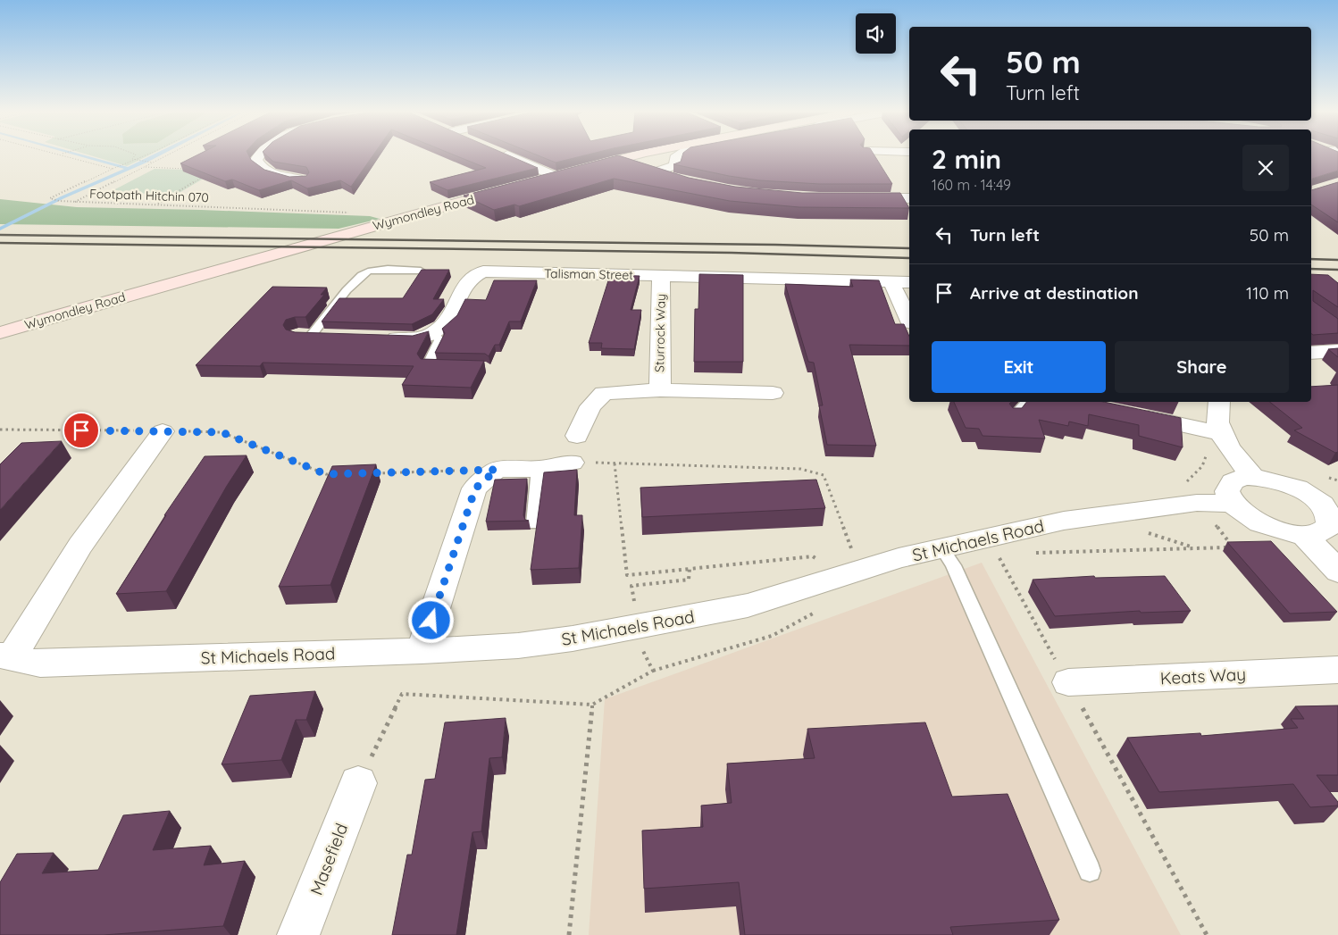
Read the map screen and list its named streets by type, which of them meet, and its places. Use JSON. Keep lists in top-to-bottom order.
{
  "streets": {
    "street": [
      "Wymondley Road",
      "Talisman Street",
      "Sturrock Way",
      "St Michaels Road",
      "Keats Way",
      "Masefield"
    ],
    "path": ["Footpath Hitchin 070"]
  },
  "crossings": [
    ["Footpath Hitchin 070", "Wymondley Road"],
    ["Talisman Street", "Sturrock Way"]
  ],
  "page": {
    "turn": ["50 m", "Turn left"],
    "heading": ["2 min", "160 m · 14:49"],
    "list": [
      {
        "name": "Turn left",
        "value": "50 m"
      },
      {
        "name": "Arrive at destination",
        "value": "110 m"
      }
    ],
    "buttons": ["Exit", "Share"]
  }
}
